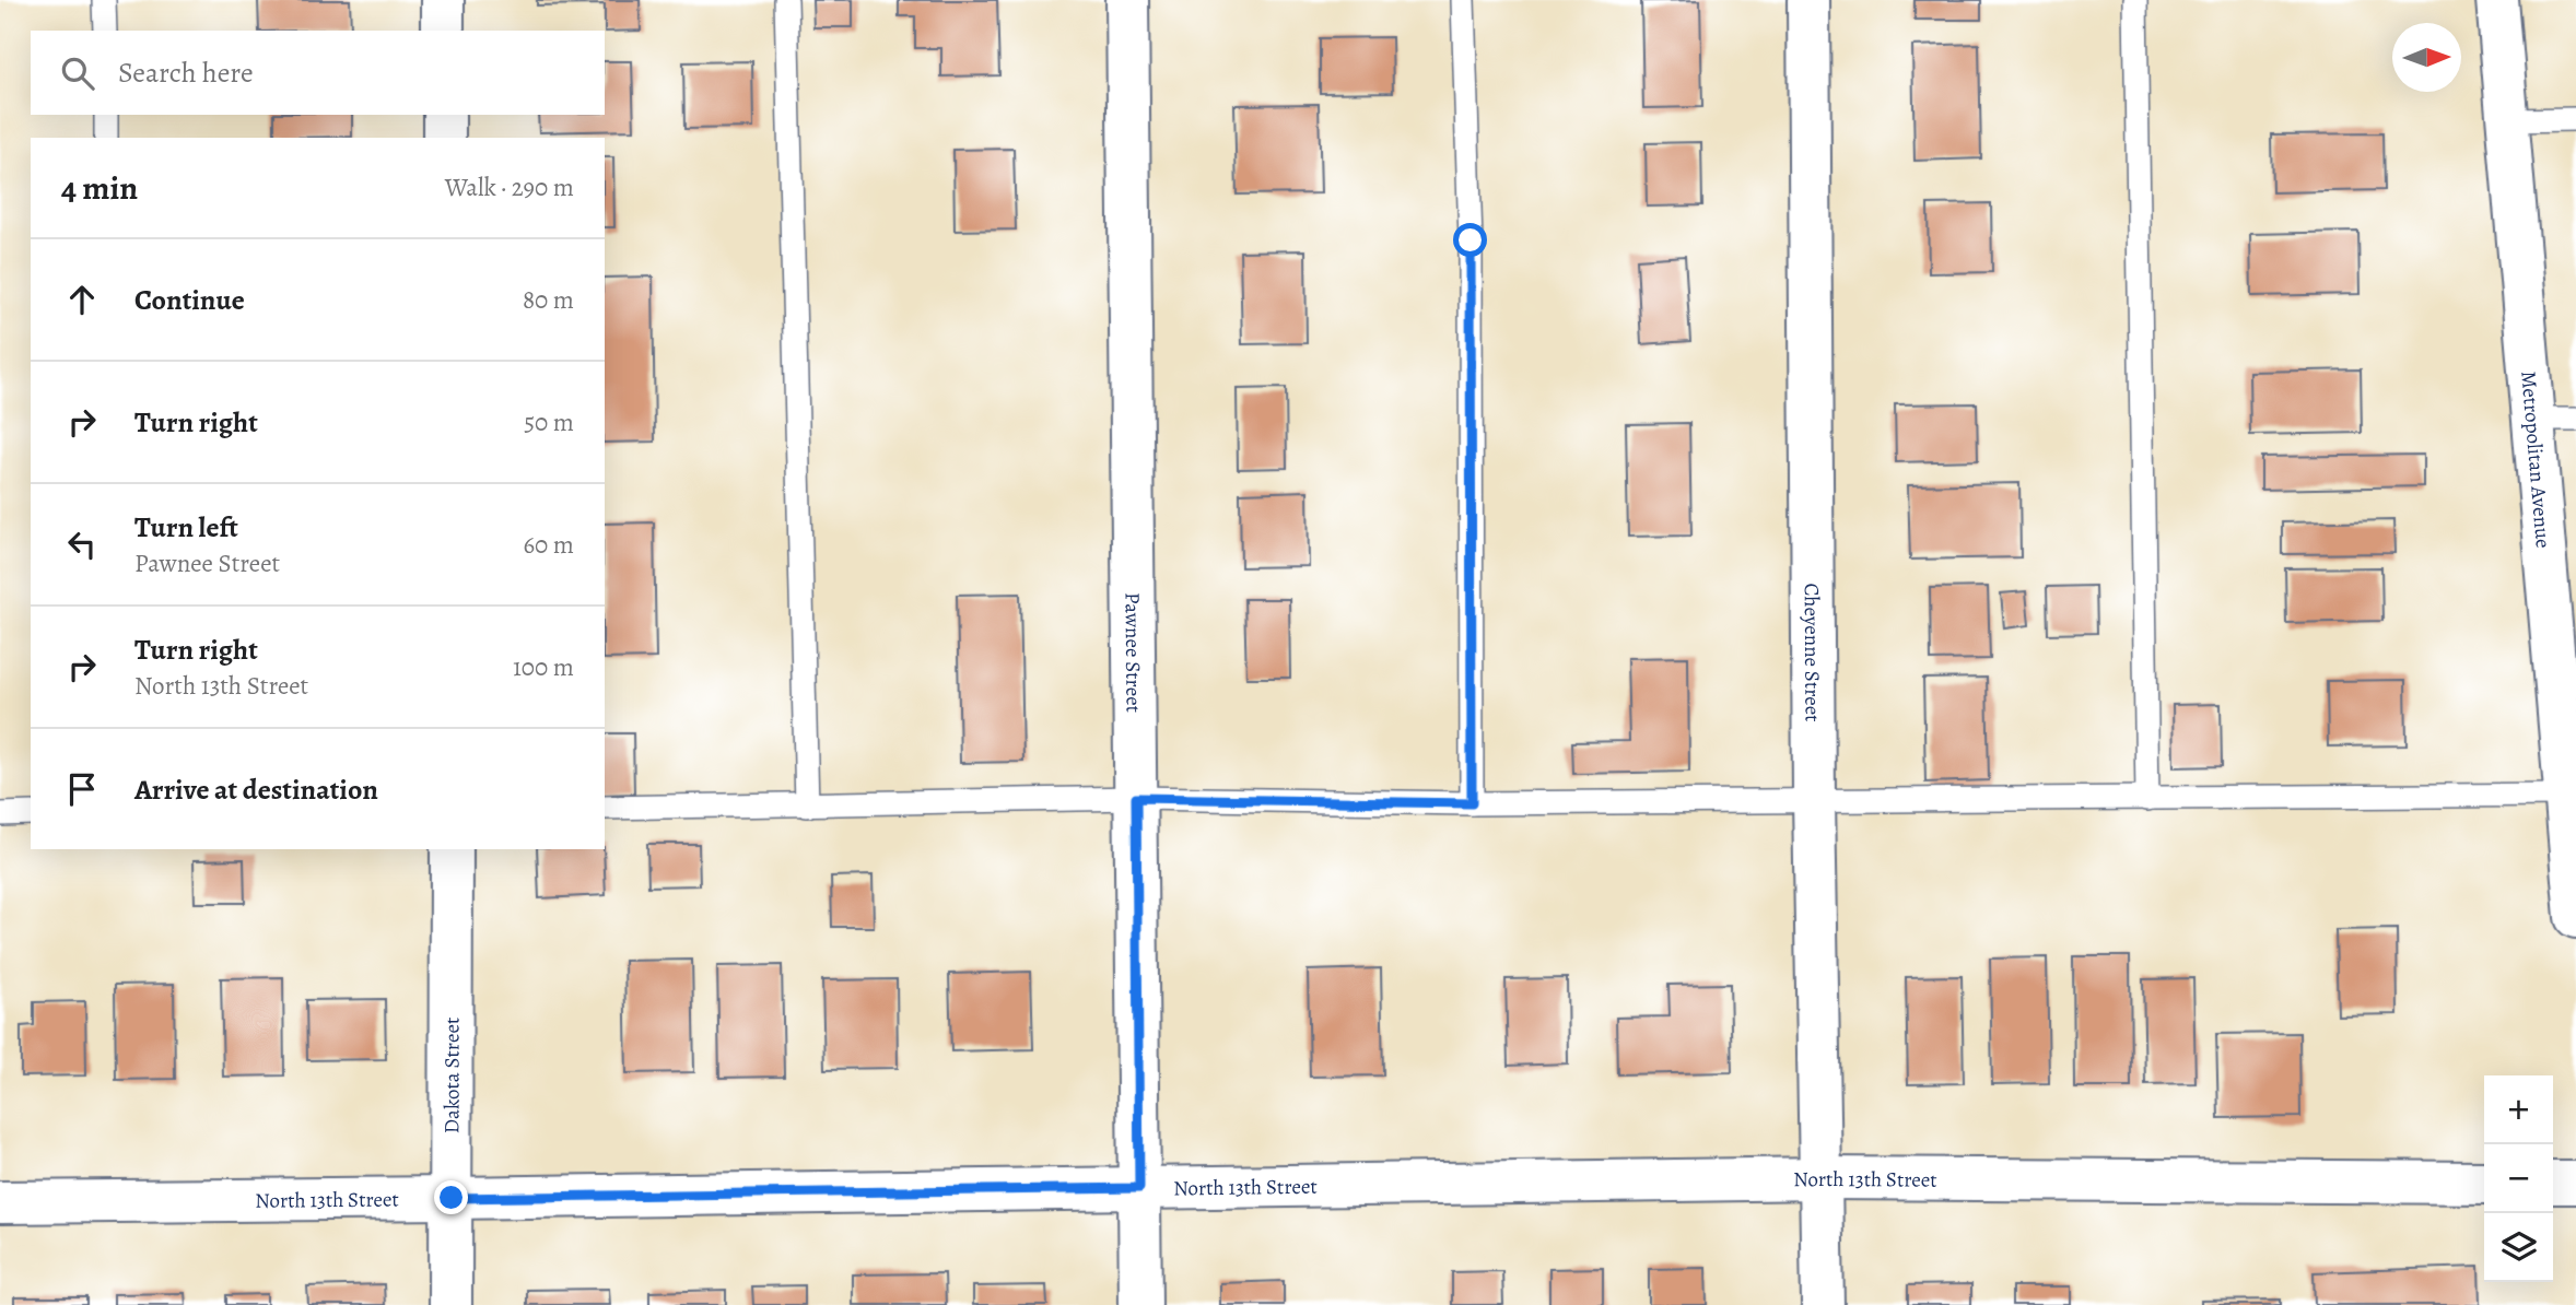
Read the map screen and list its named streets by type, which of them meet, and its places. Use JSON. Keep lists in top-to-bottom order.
{
  "streets": {
    "main road": [
      "Metropolitan Avenue",
      "Pawnee Street",
      "Cheyenne Street",
      "Dakota Street",
      "North 13th Street"
    ]
  },
  "crossings": [
    ["Pawnee Street", "North 13th Street"],
    ["Cheyenne Street", "North 13th Street"],
    ["Dakota Street", "North 13th Street"]
  ],
  "north": "right",
  "page": {
    "search": "Search here",
    "heading": ["4 min", "Walk · 290 m"],
    "list": [
      ["Continue", "80 m"],
      ["Turn right", "50 m"],
      ["Turn left", "Pawnee Street", "60 m"],
      ["Turn right", "North 13th Street", "100 m"],
      "Arrive at destination"
    ],
    "map_buttons": ["+", "−"]
  }
}
